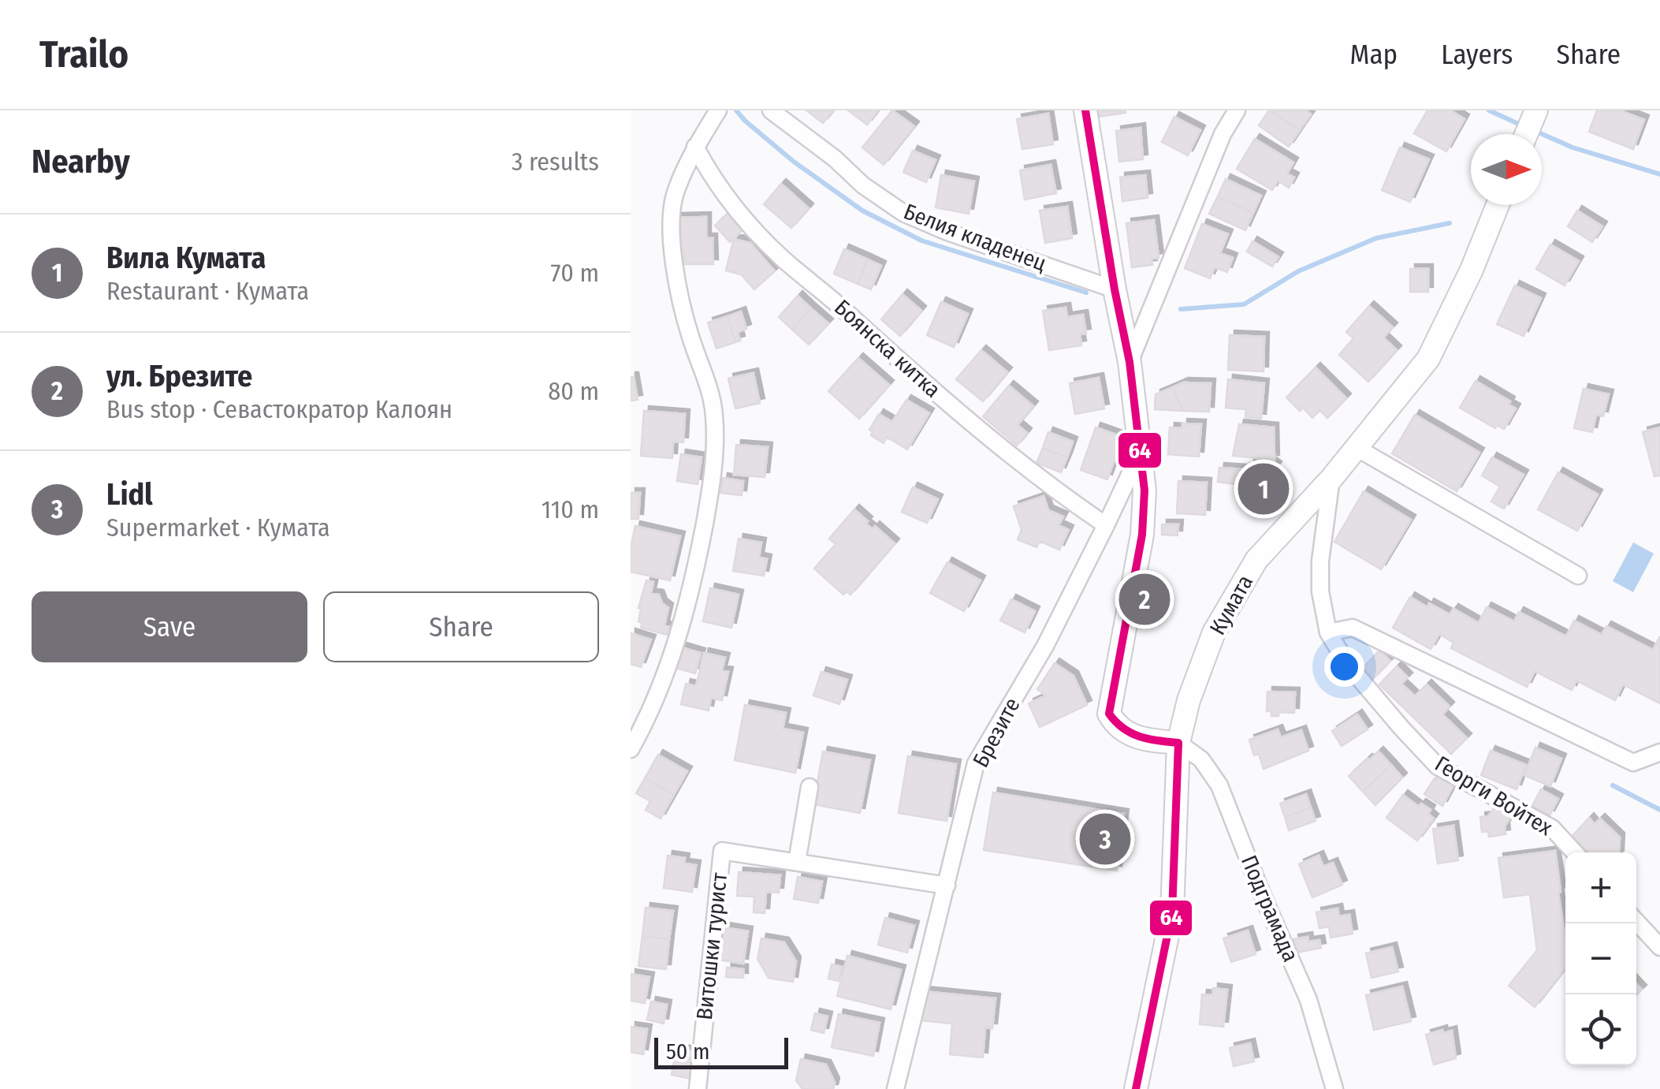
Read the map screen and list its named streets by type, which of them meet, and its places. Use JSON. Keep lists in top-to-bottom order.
{
  "streets": {
    "main road": ["Кумата"],
    "street": [
      "Белия кладенец",
      "Боянска китка",
      "Брезите",
      "Георги Войтех",
      "Подграмада",
      "Витошки турист"
    ]
  },
  "crossings": [
    ["Боянска китка", "Брезите"],
    ["Кумата", "Георги Войтех"],
    ["Кумата", "Подграмада"]
  ],
  "lines": ["transit line 64"],
  "scale_bar": "50 m",
  "north": "right",
  "page": {
    "header": "Trailo",
    "nav": ["Map", "Layers", "Share"],
    "heading": ["Nearby", "3 results"],
    "list": [
      {
        "mark": "1",
        "name": "Вила Кумата",
        "note": "Restaurant · Кумата",
        "value": "70 m"
      },
      {
        "mark": "2",
        "name": "ул. Брезите",
        "note": "Bus stop · Севастократор Калоян",
        "value": "80 m"
      },
      {
        "mark": "3",
        "name": "Lidl",
        "note": "Supermarket · Кумата",
        "value": "110 m"
      }
    ],
    "pins": ["1", "2", "3"],
    "buttons": ["Save", "Share"],
    "map_buttons": ["+", "−"],
    "scale": "50 m"
  }
}
